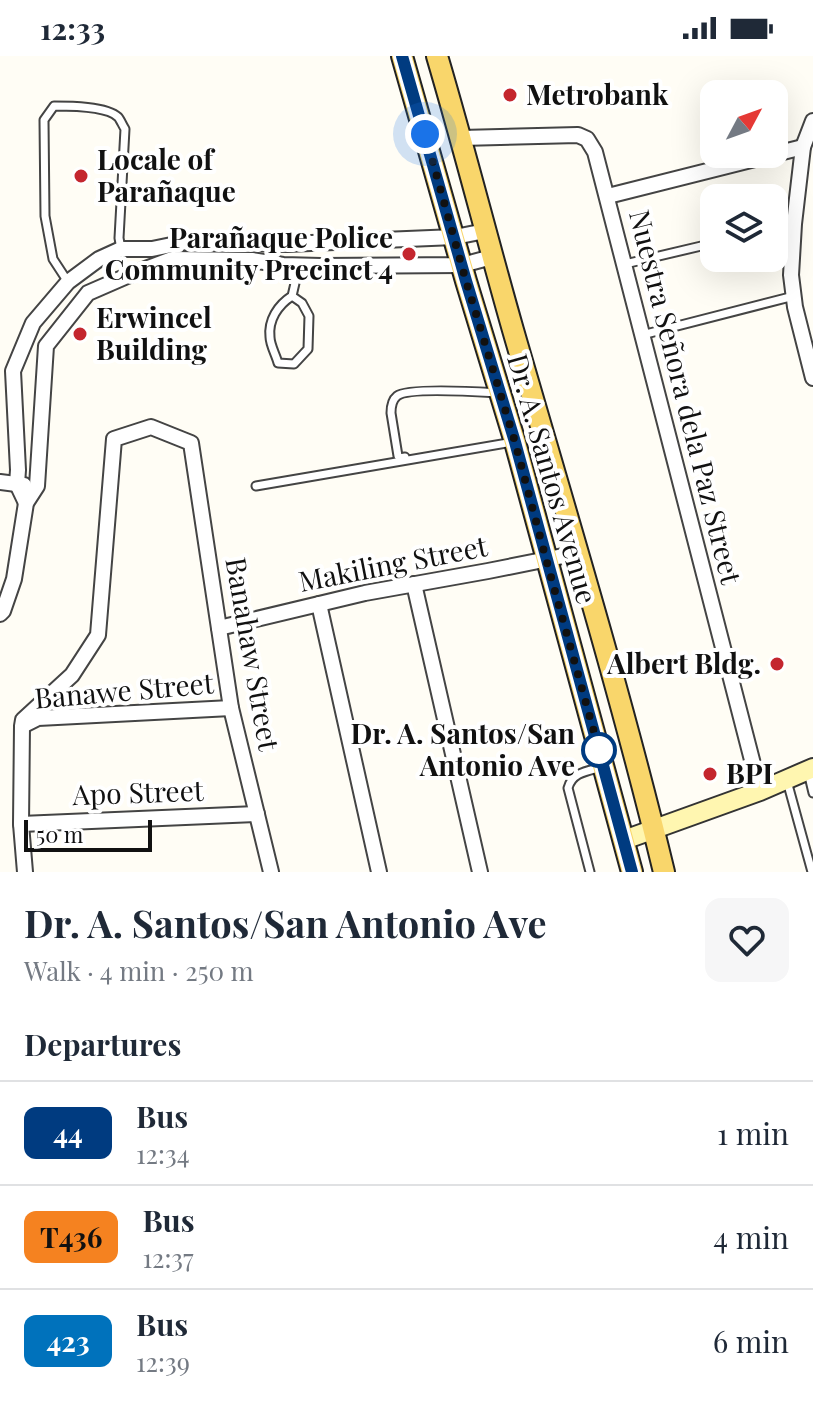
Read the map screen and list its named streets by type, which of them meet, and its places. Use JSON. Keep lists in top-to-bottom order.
{
  "streets": {
    "main road": ["Dr. A. Santos Avenue"],
    "street": [
      "Nuestra Señora dela Paz Street",
      "Makiling Street",
      "Banahaw Street",
      "Banawe Street",
      "Apo Street"
    ]
  },
  "crossings": [
    ["Nuestra Señora dela Paz Street", "Dr. A. Santos Avenue"],
    ["Dr. A. Santos Avenue", "Makiling Street"],
    ["Makiling Street", "Banahaw Street"],
    ["Banahaw Street", "Banawe Street"],
    ["Banahaw Street", "Apo Street"]
  ],
  "places": [
    "Metrobank",
    "Locale of Parañaque",
    "Parañaque Police Community Precinct 4",
    "Erwincel Building",
    "Albert Bldg.",
    "Dr. A. Santos/San Antonio Ave",
    "BPI"
  ],
  "lines": ["bus line 44"],
  "scale_bar": "50 m",
  "north": "top right",
  "page": {
    "status": "12:33",
    "scale": "50 m",
    "heading": [
      ["Dr. A. Santos/San Antonio Ave", "Walk · 4 min · 250 m"],
      "Departures"
    ],
    "list": [
      {
        "mark": "44",
        "name": "Bus",
        "note": "12:34",
        "value": "1 min"
      },
      {
        "mark": "T436",
        "name": "Bus",
        "note": "12:37",
        "value": "4 min"
      },
      {
        "mark": "423",
        "name": "Bus",
        "note": "12:39",
        "value": "6 min"
      }
    ]
  }
}
